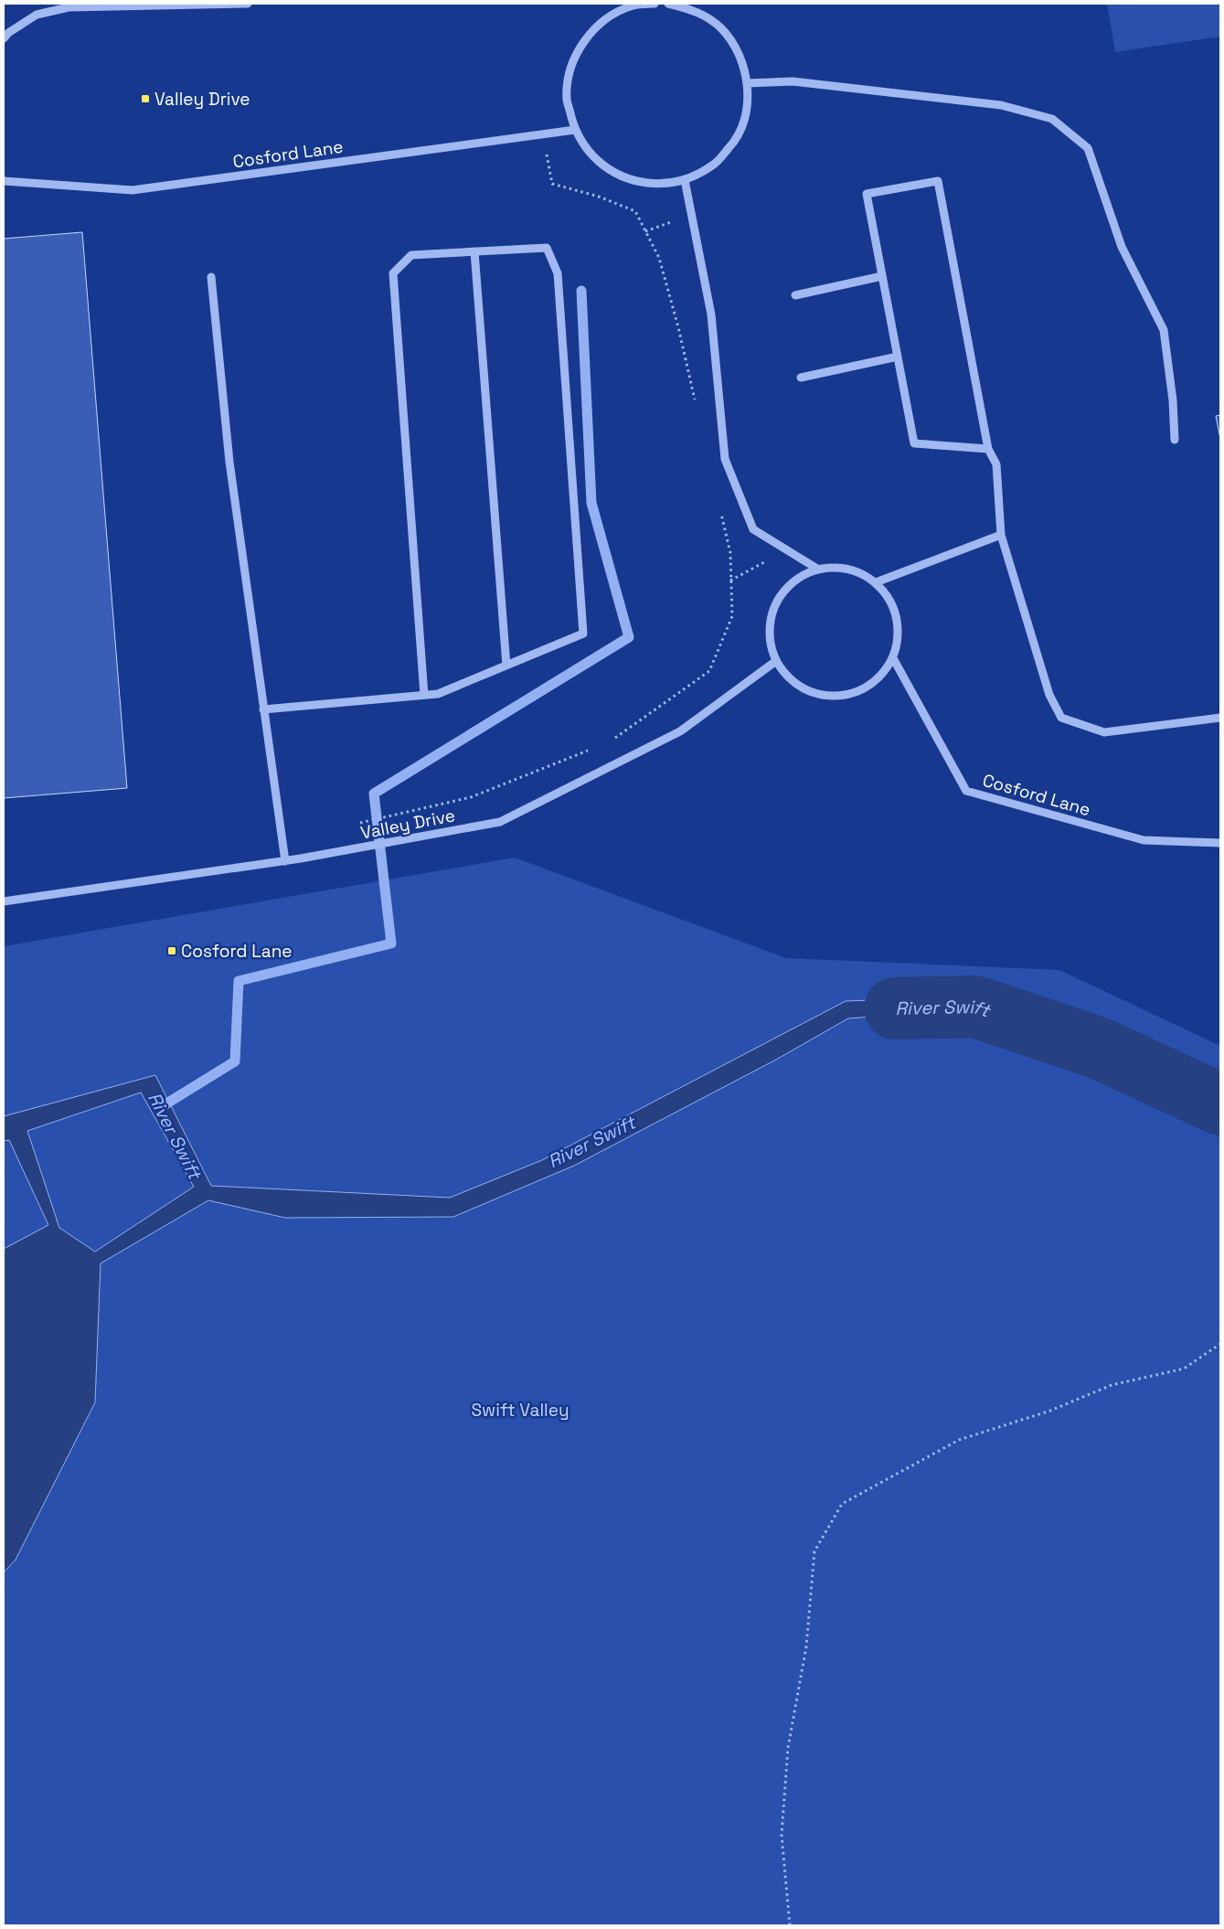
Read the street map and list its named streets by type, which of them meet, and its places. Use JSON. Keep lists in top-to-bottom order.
{
  "streets": {
    "street": ["Cosford Lane", "Valley Drive"]
  },
  "crossings": [
    ["Cosford Lane", "Valley Drive"]
  ],
  "water": ["River Swift"],
  "parks": ["Swift Valley"],
  "places": {
    "transit": ["Valley Drive", "Cosford Lane"]
  }
}
